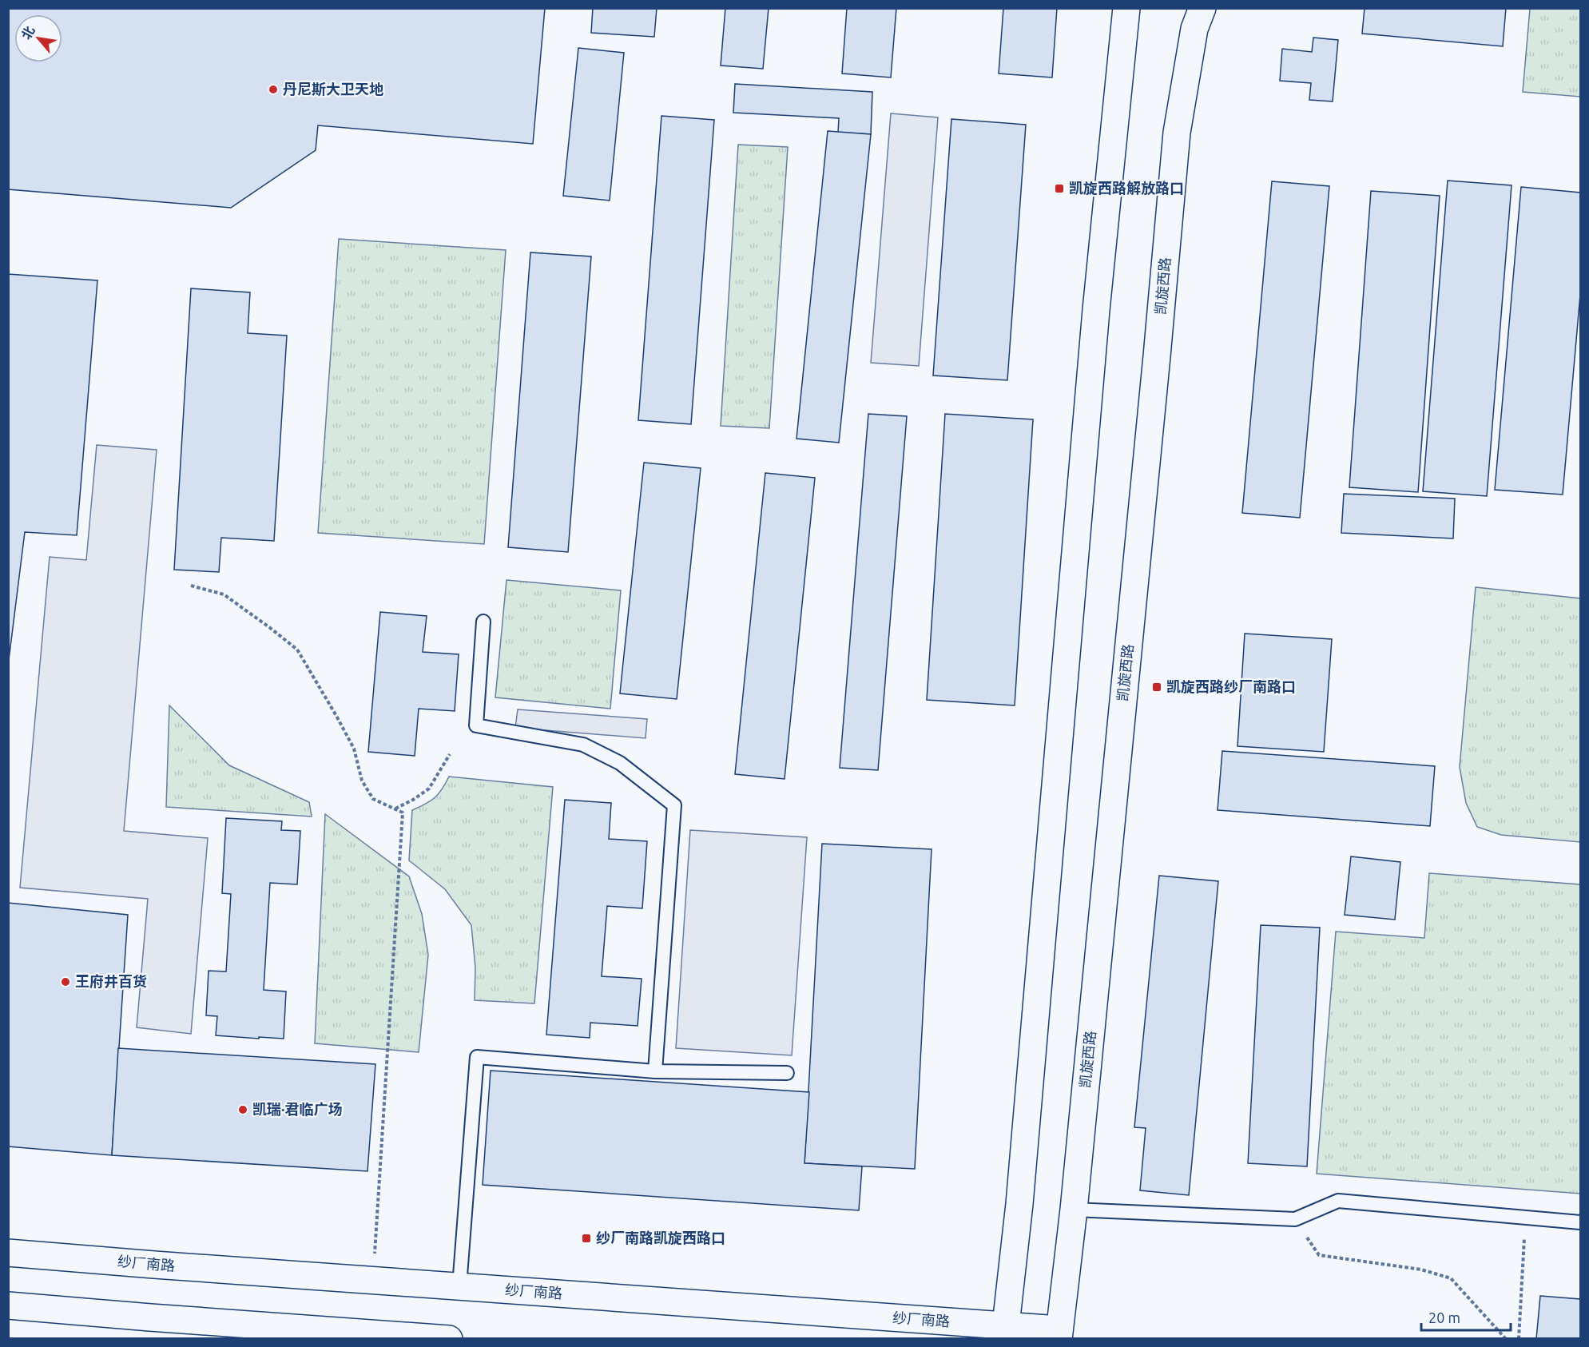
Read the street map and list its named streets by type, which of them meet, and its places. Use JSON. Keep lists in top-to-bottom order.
{
  "streets": {
    "main road": ["凯旋西路", "纱厂南路"]
  },
  "crossings": [
    ["凯旋西路", "纱厂南路"]
  ],
  "places": {
    "other": ["丹尼斯大卫天地", "王府井百货", "凯瑞·君临广场"],
    "transit": ["凯旋西路解放路口", "凯旋西路纱厂南路口", "纱厂南路凯旋西路口"]
  },
  "scale_bar": "20 m",
  "north": "top left"
}
